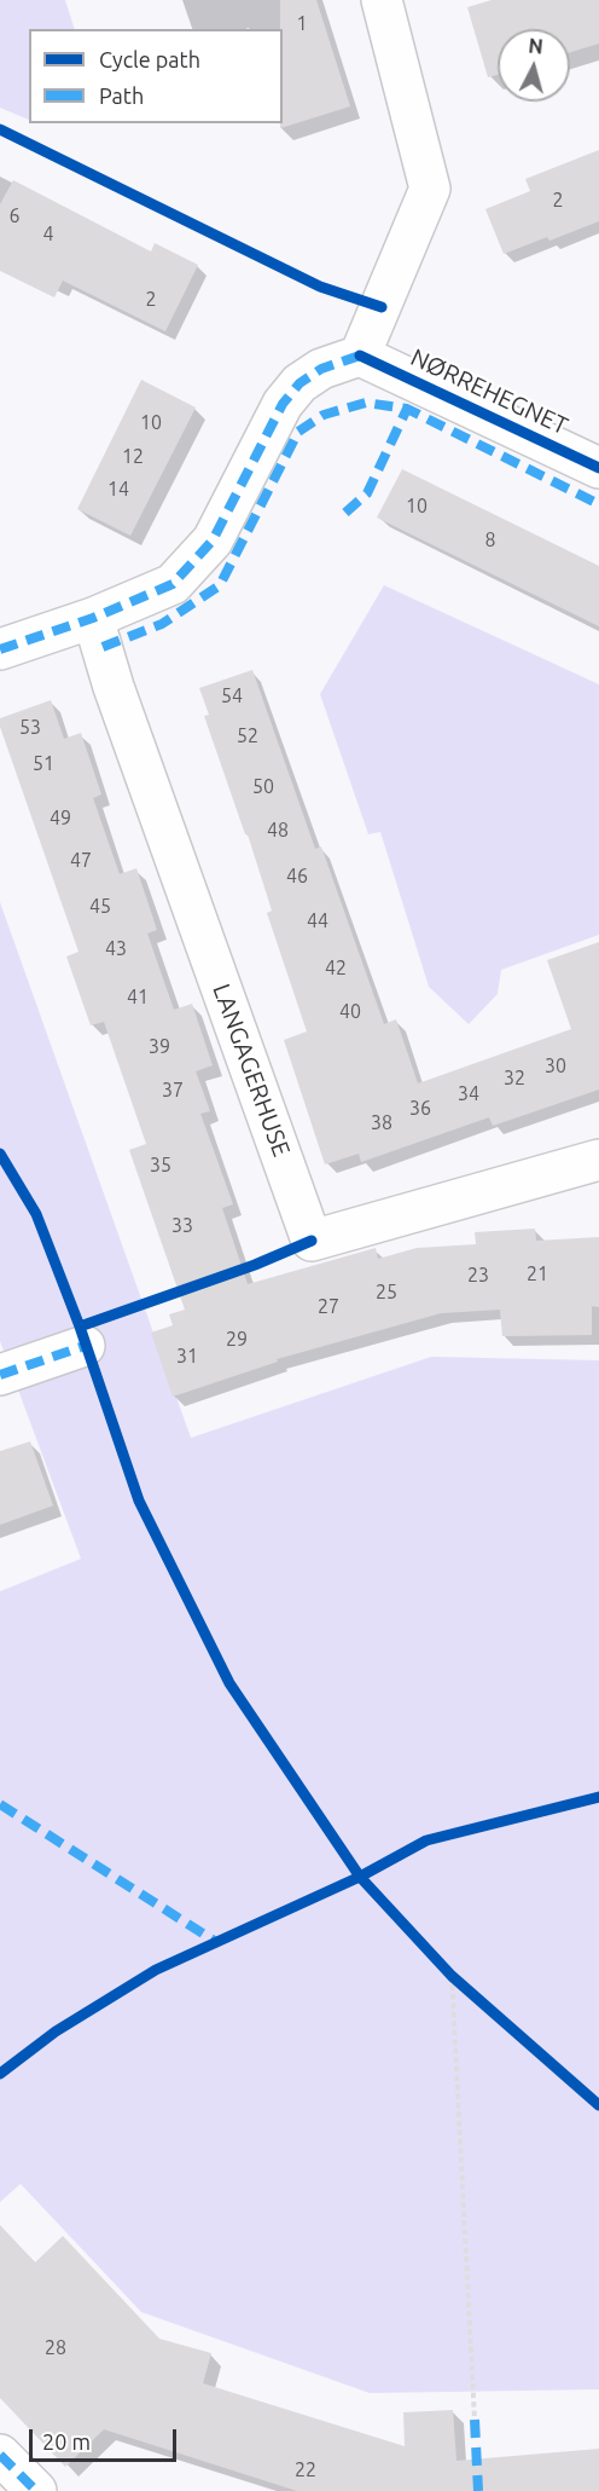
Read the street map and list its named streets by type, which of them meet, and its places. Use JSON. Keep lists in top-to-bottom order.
{
  "streets": {
    "street": ["NØRREHEGNET", "LANGAGERHUSE"]
  },
  "house_numbers": [
    "1",
    "2",
    "6",
    "4",
    "2",
    "10",
    "12",
    "14",
    "10",
    "8",
    "54",
    "53",
    "52",
    "51",
    "50",
    "49",
    "48",
    "47",
    "46",
    "45",
    "44",
    "43",
    "42",
    "41",
    "40",
    "39",
    "30",
    "32",
    "37",
    "34",
    "36",
    "38",
    "35",
    "33",
    "21",
    "23",
    "25",
    "27",
    "29",
    "31",
    "28",
    "22"
  ],
  "legend": ["Cycle path", "Path"],
  "scale_bar": "20 m",
  "north": "top"
}
